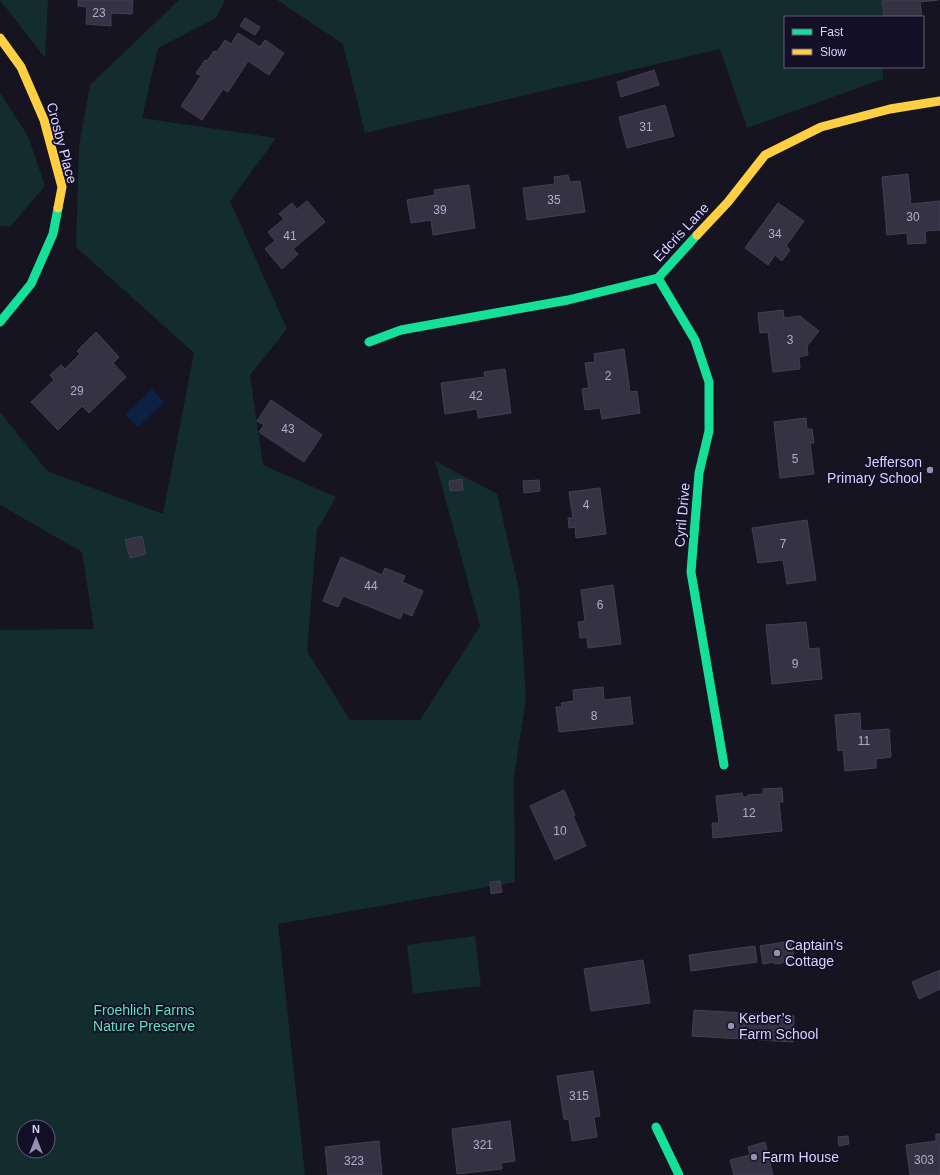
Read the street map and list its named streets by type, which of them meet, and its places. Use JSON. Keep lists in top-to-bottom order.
{
  "streets": {
    "street": ["Crosby Place", "Edcris Lane", "Cyril Drive"]
  },
  "crossings": [
    ["Edcris Lane", "Cyril Drive"]
  ],
  "parks": ["Froehlich Farms Nature Preserve"],
  "places": [
    "Jefferson Primary School",
    "Captain’s Cottage",
    "Kerber’s Farm School",
    "Farm House"
  ],
  "house_numbers": [
    "23",
    "31",
    "35",
    "39",
    "30",
    "34",
    "41",
    "3",
    "2",
    "29",
    "42",
    "43",
    "5",
    "4",
    "7",
    "44",
    "6",
    "9",
    "8",
    "11",
    "12",
    "10",
    "315",
    "321",
    "303",
    "323"
  ],
  "legend": ["Fast", "Slow"],
  "north": "top"
}
